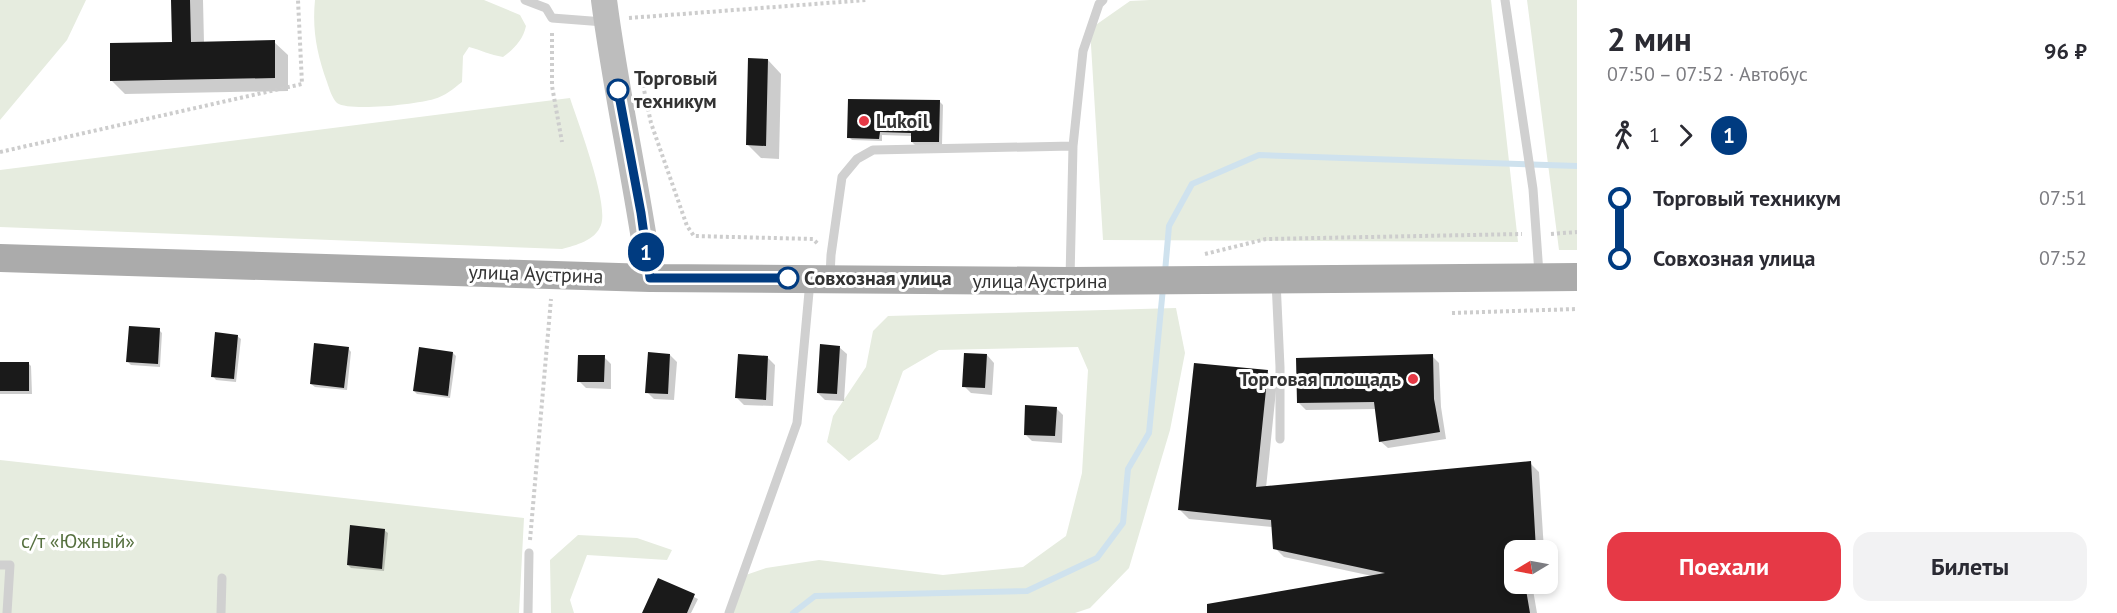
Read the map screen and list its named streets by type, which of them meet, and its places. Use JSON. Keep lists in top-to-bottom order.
{
  "streets": {
    "main road": ["улица Аустрина"]
  },
  "parks": ["с/т «Южный»"],
  "places": [
    "Торговый техникум",
    "Lukoil",
    "Совхозная улица",
    "Торговая площадь"
  ],
  "lines": ["bus line 1"],
  "north": "left",
  "page": {
    "on_map": "1",
    "heading": ["2 мин", "07:50 – 07:52 · Автобус", "96 ₽"],
    "legs": ["1", "1"],
    "list": [
      {
        "name": "Торговый техникум",
        "value": "07:51"
      },
      {
        "name": "Совхозная улица",
        "value": "07:52"
      }
    ],
    "buttons": ["Поехали", "Билеты"]
  }
}
